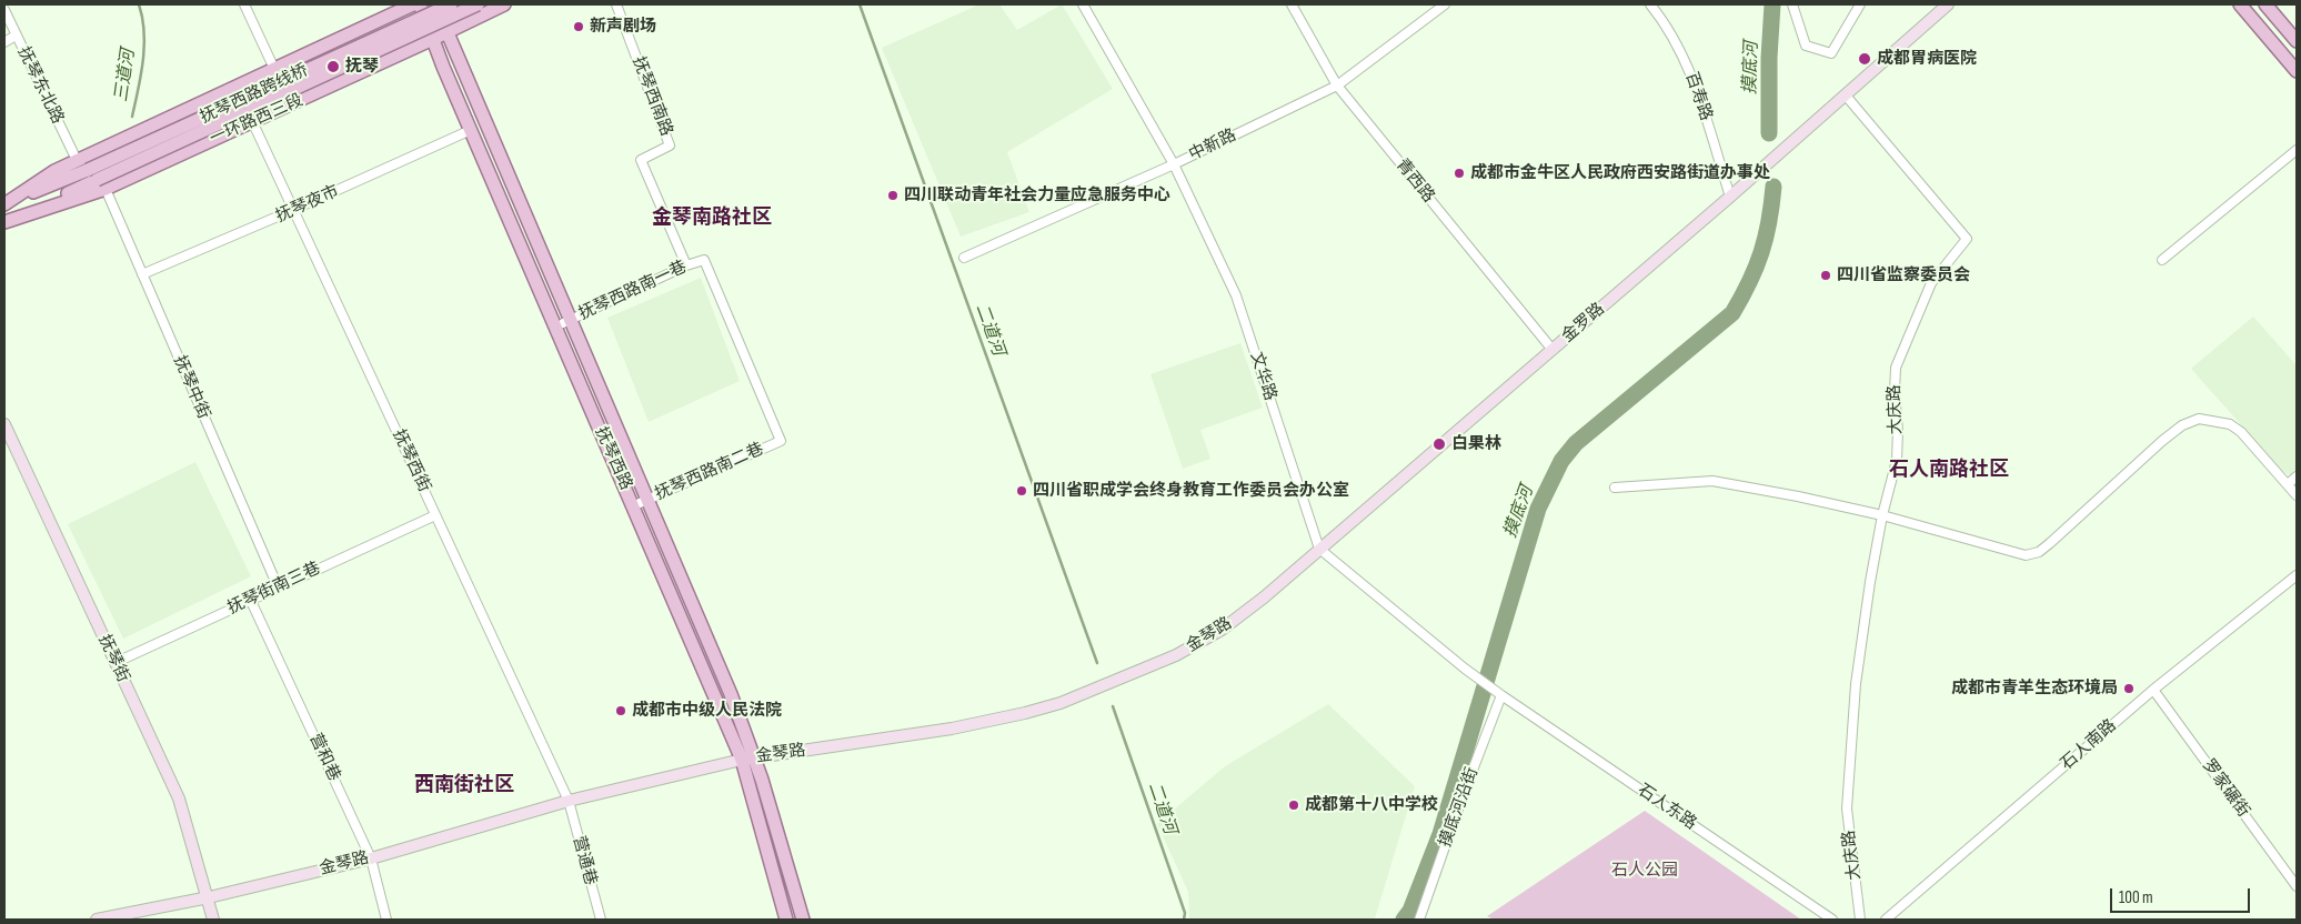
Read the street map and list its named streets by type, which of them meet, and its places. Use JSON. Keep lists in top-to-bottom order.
{
  "streets": {
    "main road": ["抚琴西路跨线桥", "一环路西三段", "抚琴西路"],
    "street": [
      "抚琴东北路",
      "抚琴西南路",
      "百寿路",
      "中新路",
      "青西路",
      "抚琴夜市",
      "抚琴西路南一巷",
      "金罗路",
      "文华路",
      "抚琴中街",
      "大庆路",
      "抚琴西街",
      "抚琴西路南二巷",
      "抚琴街南三巷",
      "金琴路",
      "抚琴街",
      "石人南路",
      "营和巷",
      "罗家碾街",
      "摸底河沿街",
      "石人东路",
      "营通巷"
    ]
  },
  "crossings": [
    ["抚琴西路跨线桥", "一环路西三段"],
    ["抚琴西路跨线桥", "抚琴中街"],
    ["抚琴西南路", "抚琴西路南一巷"],
    ["百寿路", "金罗路"],
    ["一环路西三段", "抚琴中街"],
    ["一环路西三段", "抚琴西路"],
    ["一环路西三段", "抚琴西街"],
    ["中新路", "青西路"],
    ["中新路", "文华路"],
    ["青西路", "金罗路"],
    ["抚琴夜市", "抚琴中街"],
    ["抚琴夜市", "抚琴西路"],
    ["抚琴夜市", "抚琴西街"],
    ["抚琴西路南一巷", "抚琴西路"],
    ["抚琴西路南一巷", "抚琴西路南二巷"],
    ["金罗路", "文华路"],
    ["金罗路", "大庆路"],
    ["金罗路", "金琴路"],
    ["文华路", "金琴路"],
    ["抚琴中街", "抚琴街南三巷"],
    ["抚琴西路", "抚琴西路南二巷"],
    ["抚琴西路", "金琴路"],
    ["抚琴西街", "抚琴街南三巷"],
    ["抚琴西街", "金琴路"],
    ["抚琴西街", "营通巷"],
    ["抚琴街南三巷", "抚琴街"],
    ["抚琴街南三巷", "营和巷"],
    ["金琴路", "抚琴街"],
    ["金琴路", "营和巷"],
    ["金琴路", "营通巷"],
    ["石人南路", "罗家碾街"],
    ["摸底河沿街", "石人东路"]
  ],
  "districts": ["金琴南路社区", "石人南路社区", "西南街社区"],
  "water": ["摸底河", "三道河", "二道河"],
  "parks": ["石人公园"],
  "places": [
    "新声剧场",
    "成都胃病医院",
    "抚琴",
    "成都市金牛区人民政府西安路街道办事处",
    "四川联动青年社会力量应急服务中心",
    "四川省监察委员会",
    "白果林",
    "四川省职成学会终身教育工作委员会办公室",
    "成都市青羊生态环境局",
    "成都市中级人民法院",
    "成都第十八中学校"
  ],
  "scale_bar": "100 m"
}
